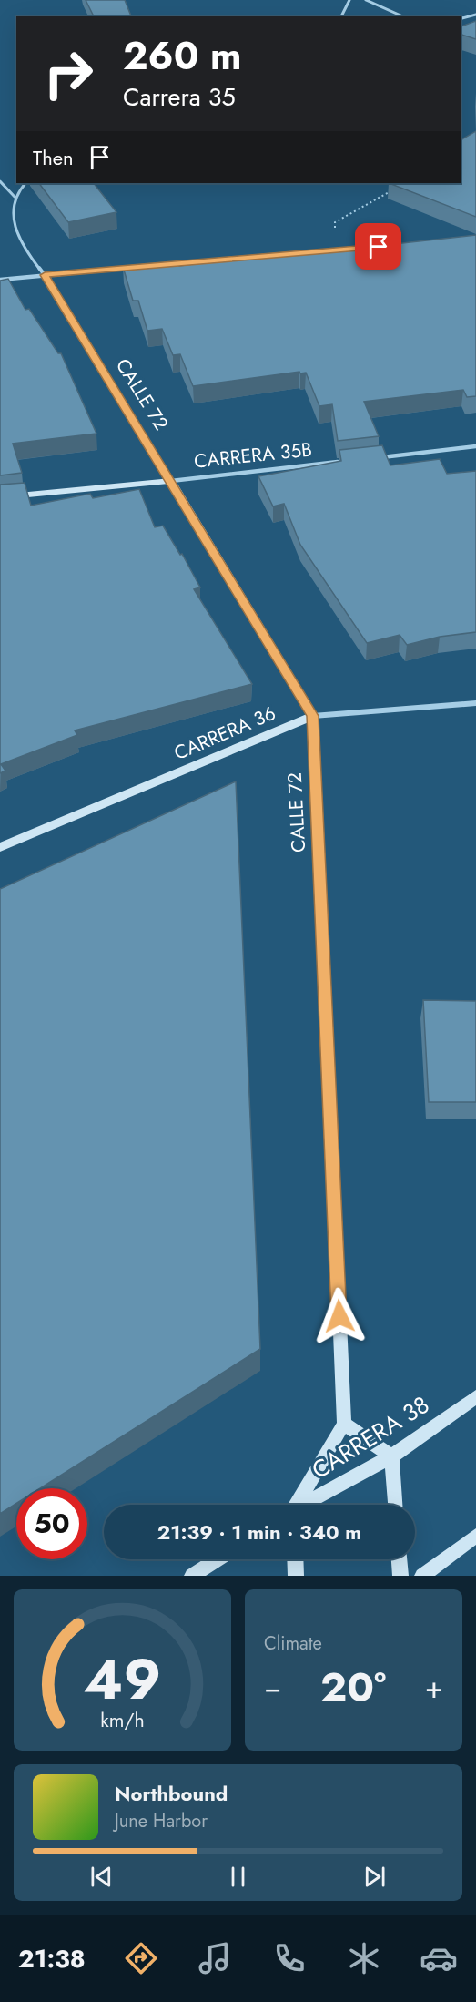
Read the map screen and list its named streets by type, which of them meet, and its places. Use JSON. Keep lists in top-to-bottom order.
{
  "streets": {
    "main road": [
      "CALLE 72",
      "CARRERA 35B",
      "CARRERA 36",
      "CARRERA 38"
    ]
  },
  "crossings": [
    ["CALLE 72", "CARRERA 35B"],
    ["CALLE 72", "CARRERA 36"]
  ],
  "page": {
    "turn": ["260 m", "Carrera 35"],
    "then": "Then",
    "limit": "50",
    "trip": "21:39 · 1 min · 340 m",
    "tile": "Climate",
    "heat": ["−", "20°", "+"],
    "song": ["Northbound", "June Harbor"],
    "tabs": "21:38",
    "gauge": ["49", "km/h"]
  }
}
